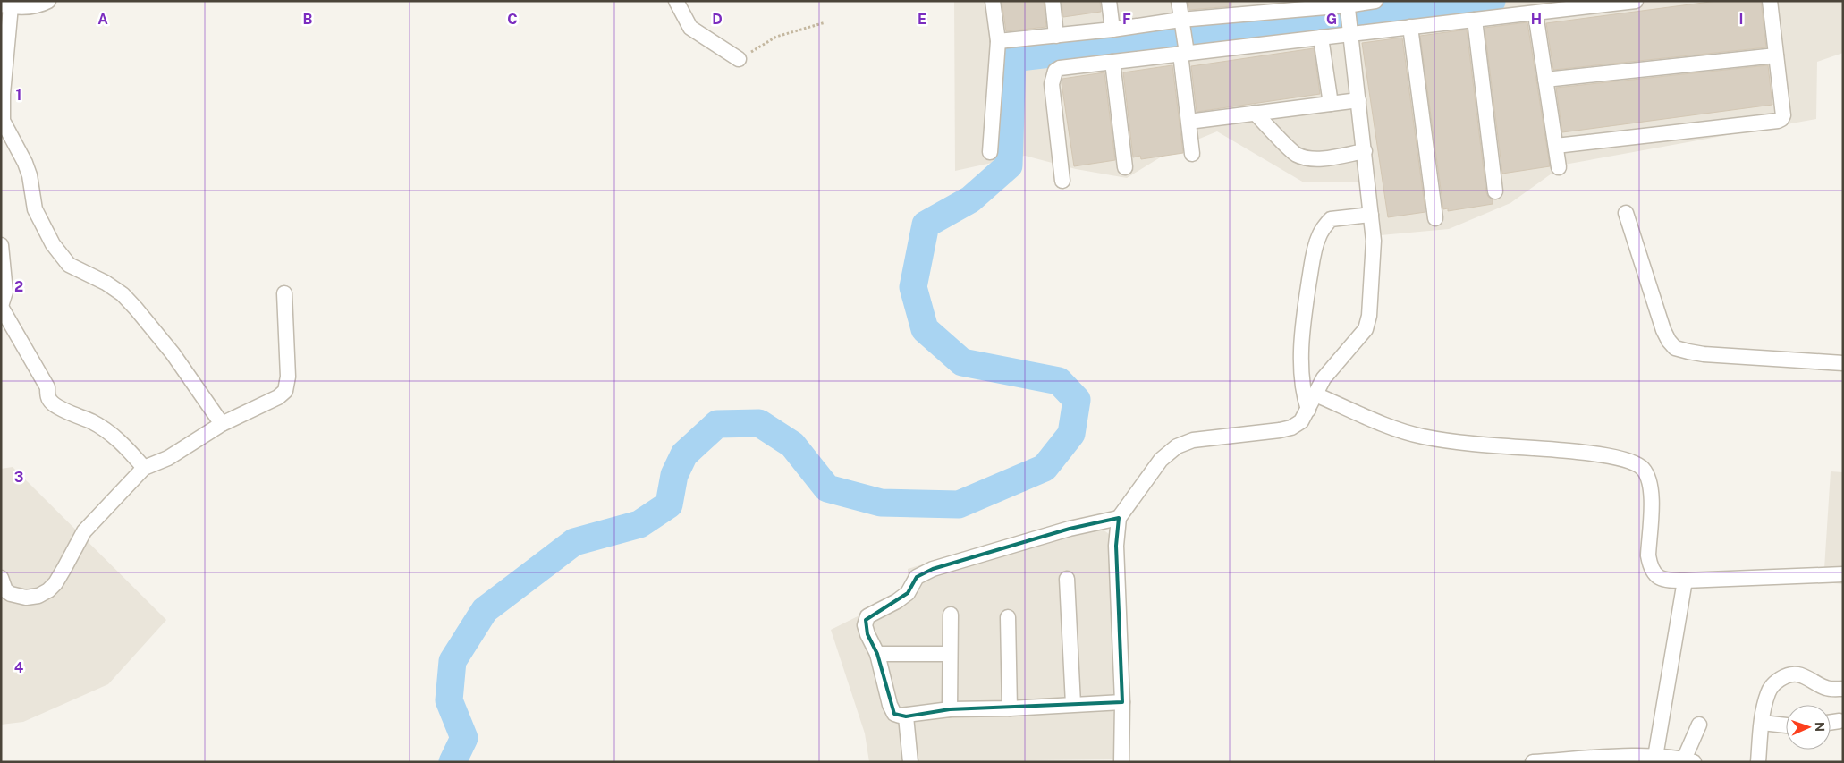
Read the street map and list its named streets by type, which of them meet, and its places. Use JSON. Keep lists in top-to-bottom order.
{
  "north": "right",
  "grid": {
    "columns": [
      "A",
      "B",
      "C",
      "D",
      "E",
      "F",
      "G",
      "H",
      "I"
    ],
    "rows": [
      "1",
      "2",
      "3",
      "4"
    ]
  }
}
